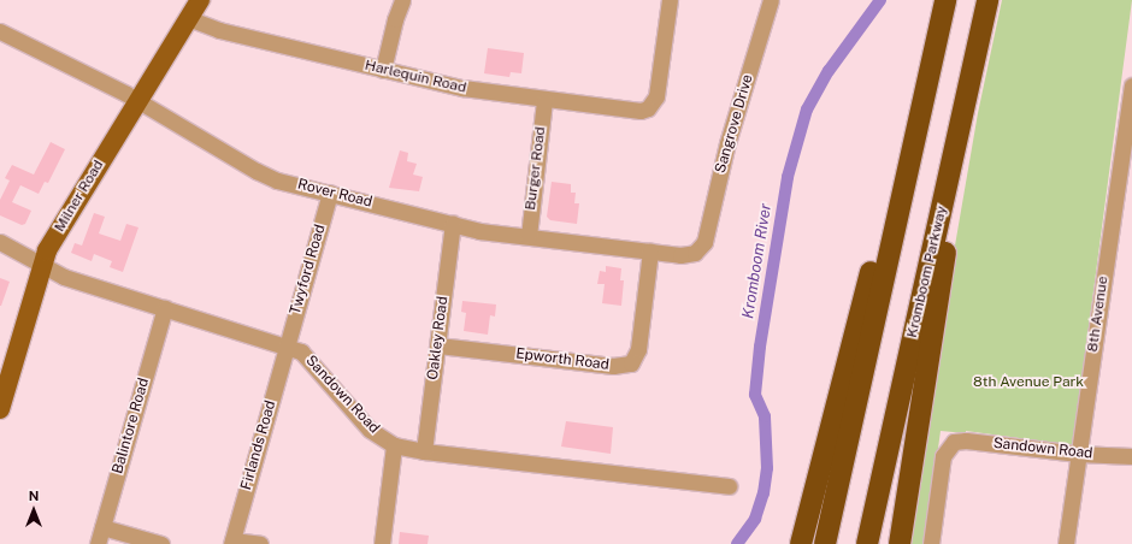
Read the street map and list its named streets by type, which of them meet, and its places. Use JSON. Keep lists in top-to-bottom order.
{
  "streets": {
    "highway": ["Kromboom Parkway"],
    "main road": ["Milner Road"],
    "street": [
      "Harlequin Road",
      "Sangrove Drive",
      "Burger Road",
      "Rover Road",
      "Twyford Road",
      "8th Avenue",
      "Oakley Road",
      "Epworth Road",
      "Sandown Road",
      "Balintore Road",
      "Firlands Road"
    ]
  },
  "crossings": [
    ["Harlequin Road", "Burger Road"],
    ["Harlequin Road", "Milner Road"],
    ["Sangrove Drive", "Rover Road"],
    ["Burger Road", "Rover Road"],
    ["Rover Road", "Milner Road"],
    ["Rover Road", "Twyford Road"],
    ["Rover Road", "Oakley Road"],
    ["Rover Road", "Epworth Road"],
    ["Milner Road", "Sandown Road"],
    ["Twyford Road", "Sandown Road"],
    ["Twyford Road", "Firlands Road"],
    ["8th Avenue", "Sandown Road"],
    ["Oakley Road", "Epworth Road"],
    ["Oakley Road", "Sandown Road"],
    ["Sandown Road", "Balintore Road"],
    ["Sandown Road", "Firlands Road"]
  ],
  "water": ["Kromboom River"],
  "parks": ["8th Avenue Park"],
  "north": "top"
}
